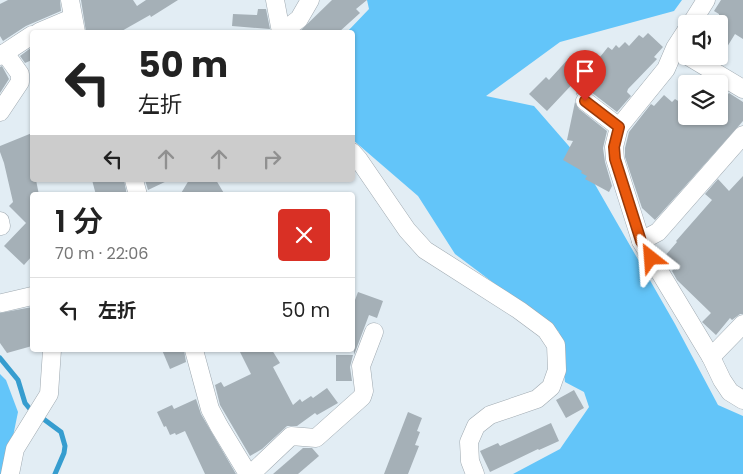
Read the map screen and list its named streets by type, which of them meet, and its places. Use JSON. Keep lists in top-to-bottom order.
{
  "page": {
    "turn": ["50 m", "左折"],
    "heading": ["1 分", "70 m · 22:06"],
    "list": [
      {
        "name": "左折",
        "value": "50 m"
      }
    ]
  }
}
